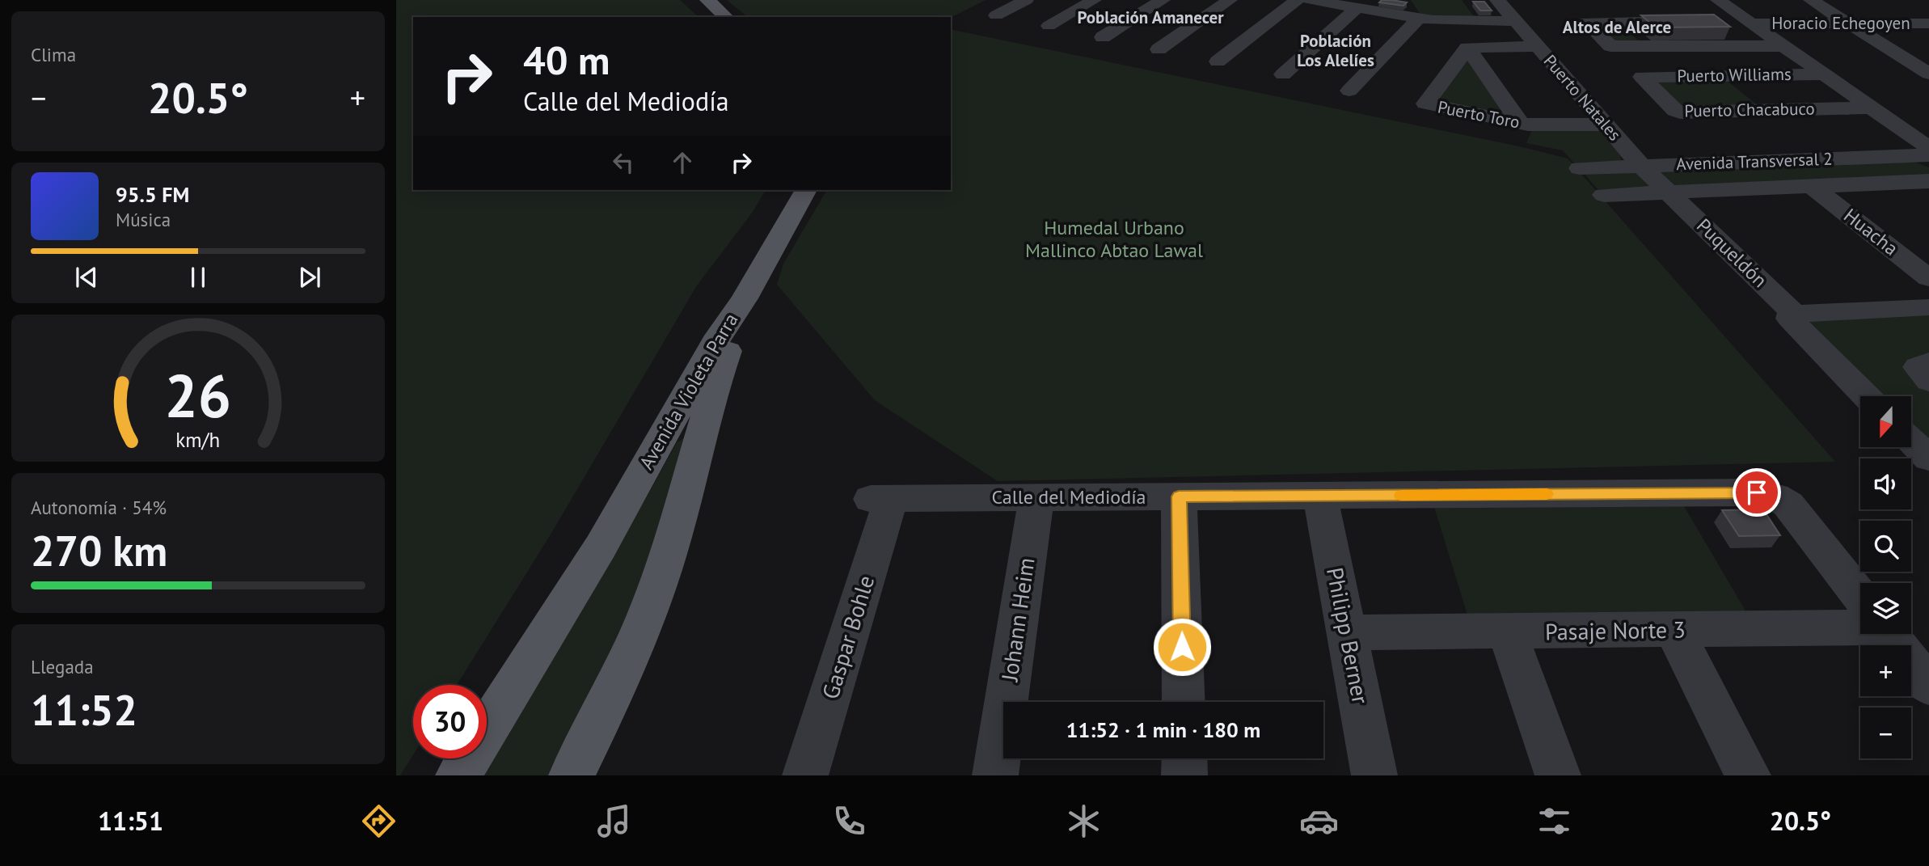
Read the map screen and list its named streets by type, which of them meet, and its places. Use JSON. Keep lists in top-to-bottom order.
{
  "streets": {
    "main road": ["Avenida Violeta Parra"],
    "street": [
      "Horacio Echegoyen",
      "Puerto Williams",
      "Puerto Natales",
      "Puerto Chacabuco",
      "Puerto Toro",
      "Avenida Transversal 2",
      "Huacha",
      "Puqueldón",
      "Calle del Mediodía",
      "Johann Heim",
      "Pasaje Norte 3",
      "Philipp Berner",
      "Gaspar Bohle"
    ]
  },
  "crossings": [
    ["Puerto Williams", "Puerto Chacabuco"],
    ["Puerto Natales", "Puerto Toro"],
    ["Puerto Natales", "Avenida Transversal 2"],
    ["Puerto Natales", "Puqueldón"],
    ["Avenida Transversal 2", "Huacha"],
    ["Avenida Transversal 2", "Puqueldón"],
    ["Calle del Mediodía", "Johann Heim"],
    ["Calle del Mediodía", "Philipp Berner"],
    ["Calle del Mediodía", "Gaspar Bohle"],
    ["Pasaje Norte 3", "Philipp Berner"]
  ],
  "districts": ["Población Amanecer", "Altos de Alerce", "Población Los Alelíes"],
  "parks": ["Humedal Urbano Mallinco Abtao Lawal"],
  "north": "bottom",
  "page": {
    "tile": [
      "Clima",
      ["Autonomía · 54%", "270 km"],
      ["Llegada", "11:52"]
    ],
    "turn": ["40 m", "Calle del Mediodía"],
    "heat": ["−", "20.5°", "+"],
    "song": ["95.5 FM", "Música"],
    "map_buttons": ["+", "−"],
    "limit": "30",
    "trip": "11:52 · 1 min · 180 m",
    "tabs": ["11:51", "20.5°"],
    "gauge": ["26", "km/h"]
  }
}
